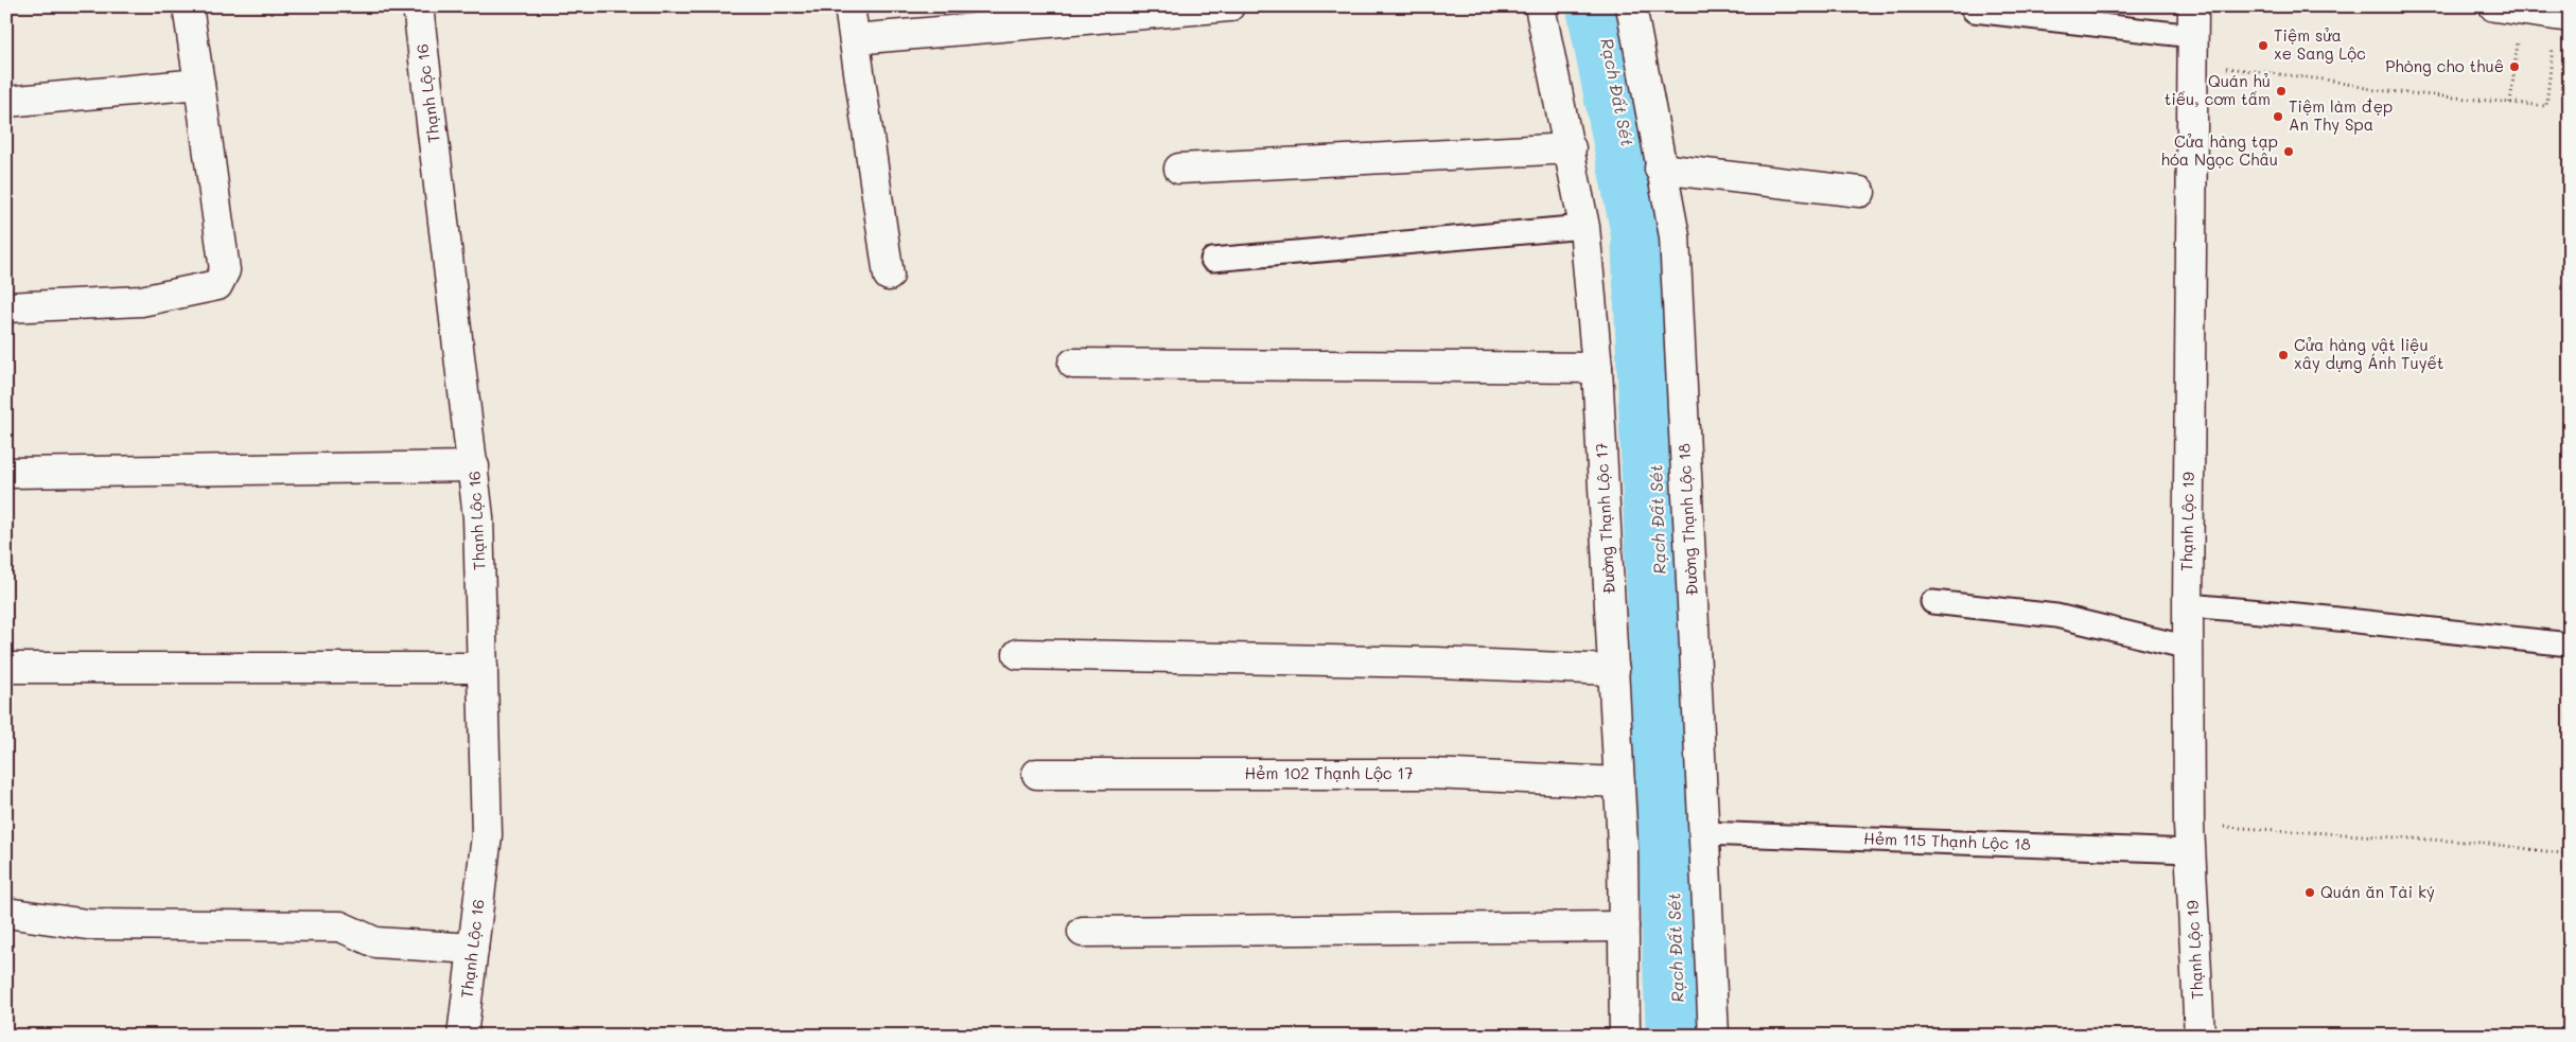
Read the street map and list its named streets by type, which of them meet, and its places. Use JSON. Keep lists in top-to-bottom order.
{
  "streets": {
    "street": [
      "Thạnh Lộc 16",
      "Đường Thạnh Lộc 17",
      "Đường Thạnh Lộc 18",
      "Thạnh Lộc 19",
      "Hẻm 102 Thạnh Lộc 17"
    ],
    "lane": ["Hẻm 115 Thạnh Lộc 18"]
  },
  "crossings": [
    ["Đường Thạnh Lộc 17", "Hẻm 102 Thạnh Lộc 17"],
    ["Đường Thạnh Lộc 18", "Hẻm 115 Thạnh Lộc 18"],
    ["Thạnh Lộc 19", "Hẻm 115 Thạnh Lộc 18"]
  ],
  "water": ["Rạch Đất Sét"],
  "places": [
    "Tiệm sửa xe Sang Lộc",
    "Phòng cho thuê",
    "Quán hủ tiếu, cơm tấm",
    "Tiệm làm đẹp An Thy Spa",
    "Cửa hàng tạp hóa Ngọc Châu",
    "Cửa hàng vật liệu xây dựng Ánh Tuyết",
    "Quán ăn Tài ký"
  ]
}
